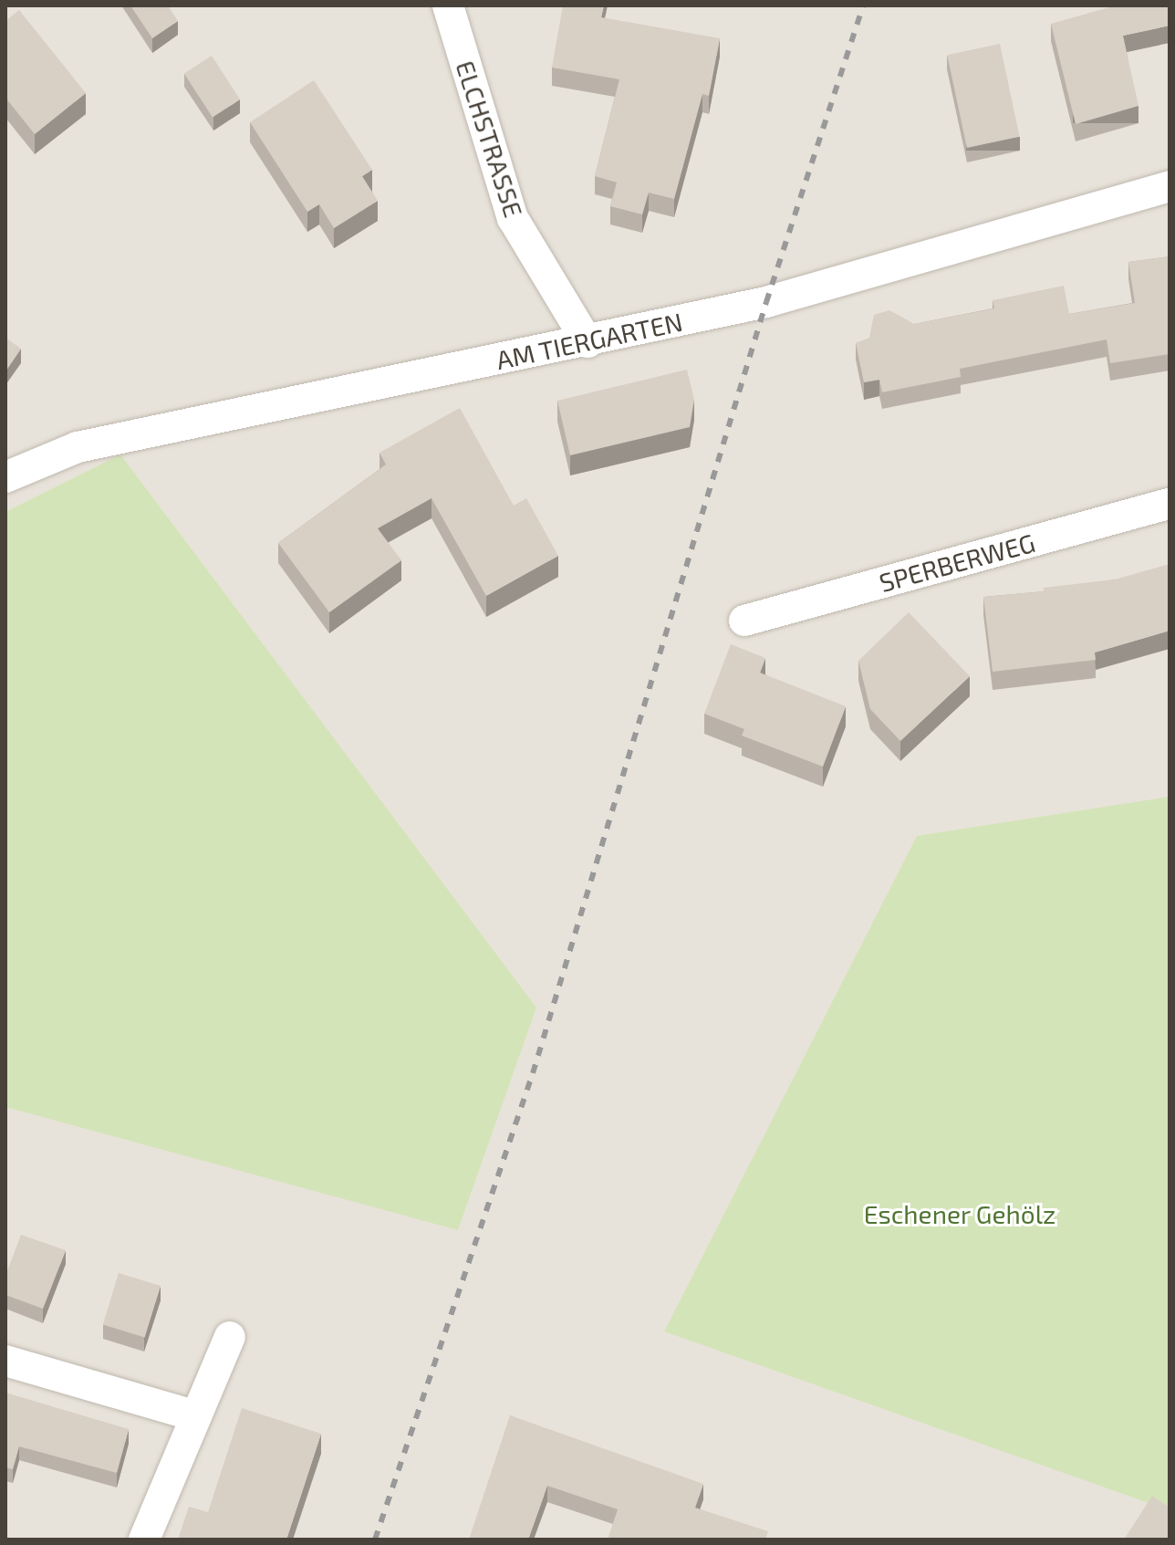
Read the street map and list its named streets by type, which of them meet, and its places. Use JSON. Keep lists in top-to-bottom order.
{
  "streets": {
    "street": ["ELCHSTRASSE", "AM TIERGARTEN", "SPERBERWEG"]
  },
  "crossings": [
    ["ELCHSTRASSE", "AM TIERGARTEN"]
  ],
  "parks": ["Eschener Gehölz"]
}
